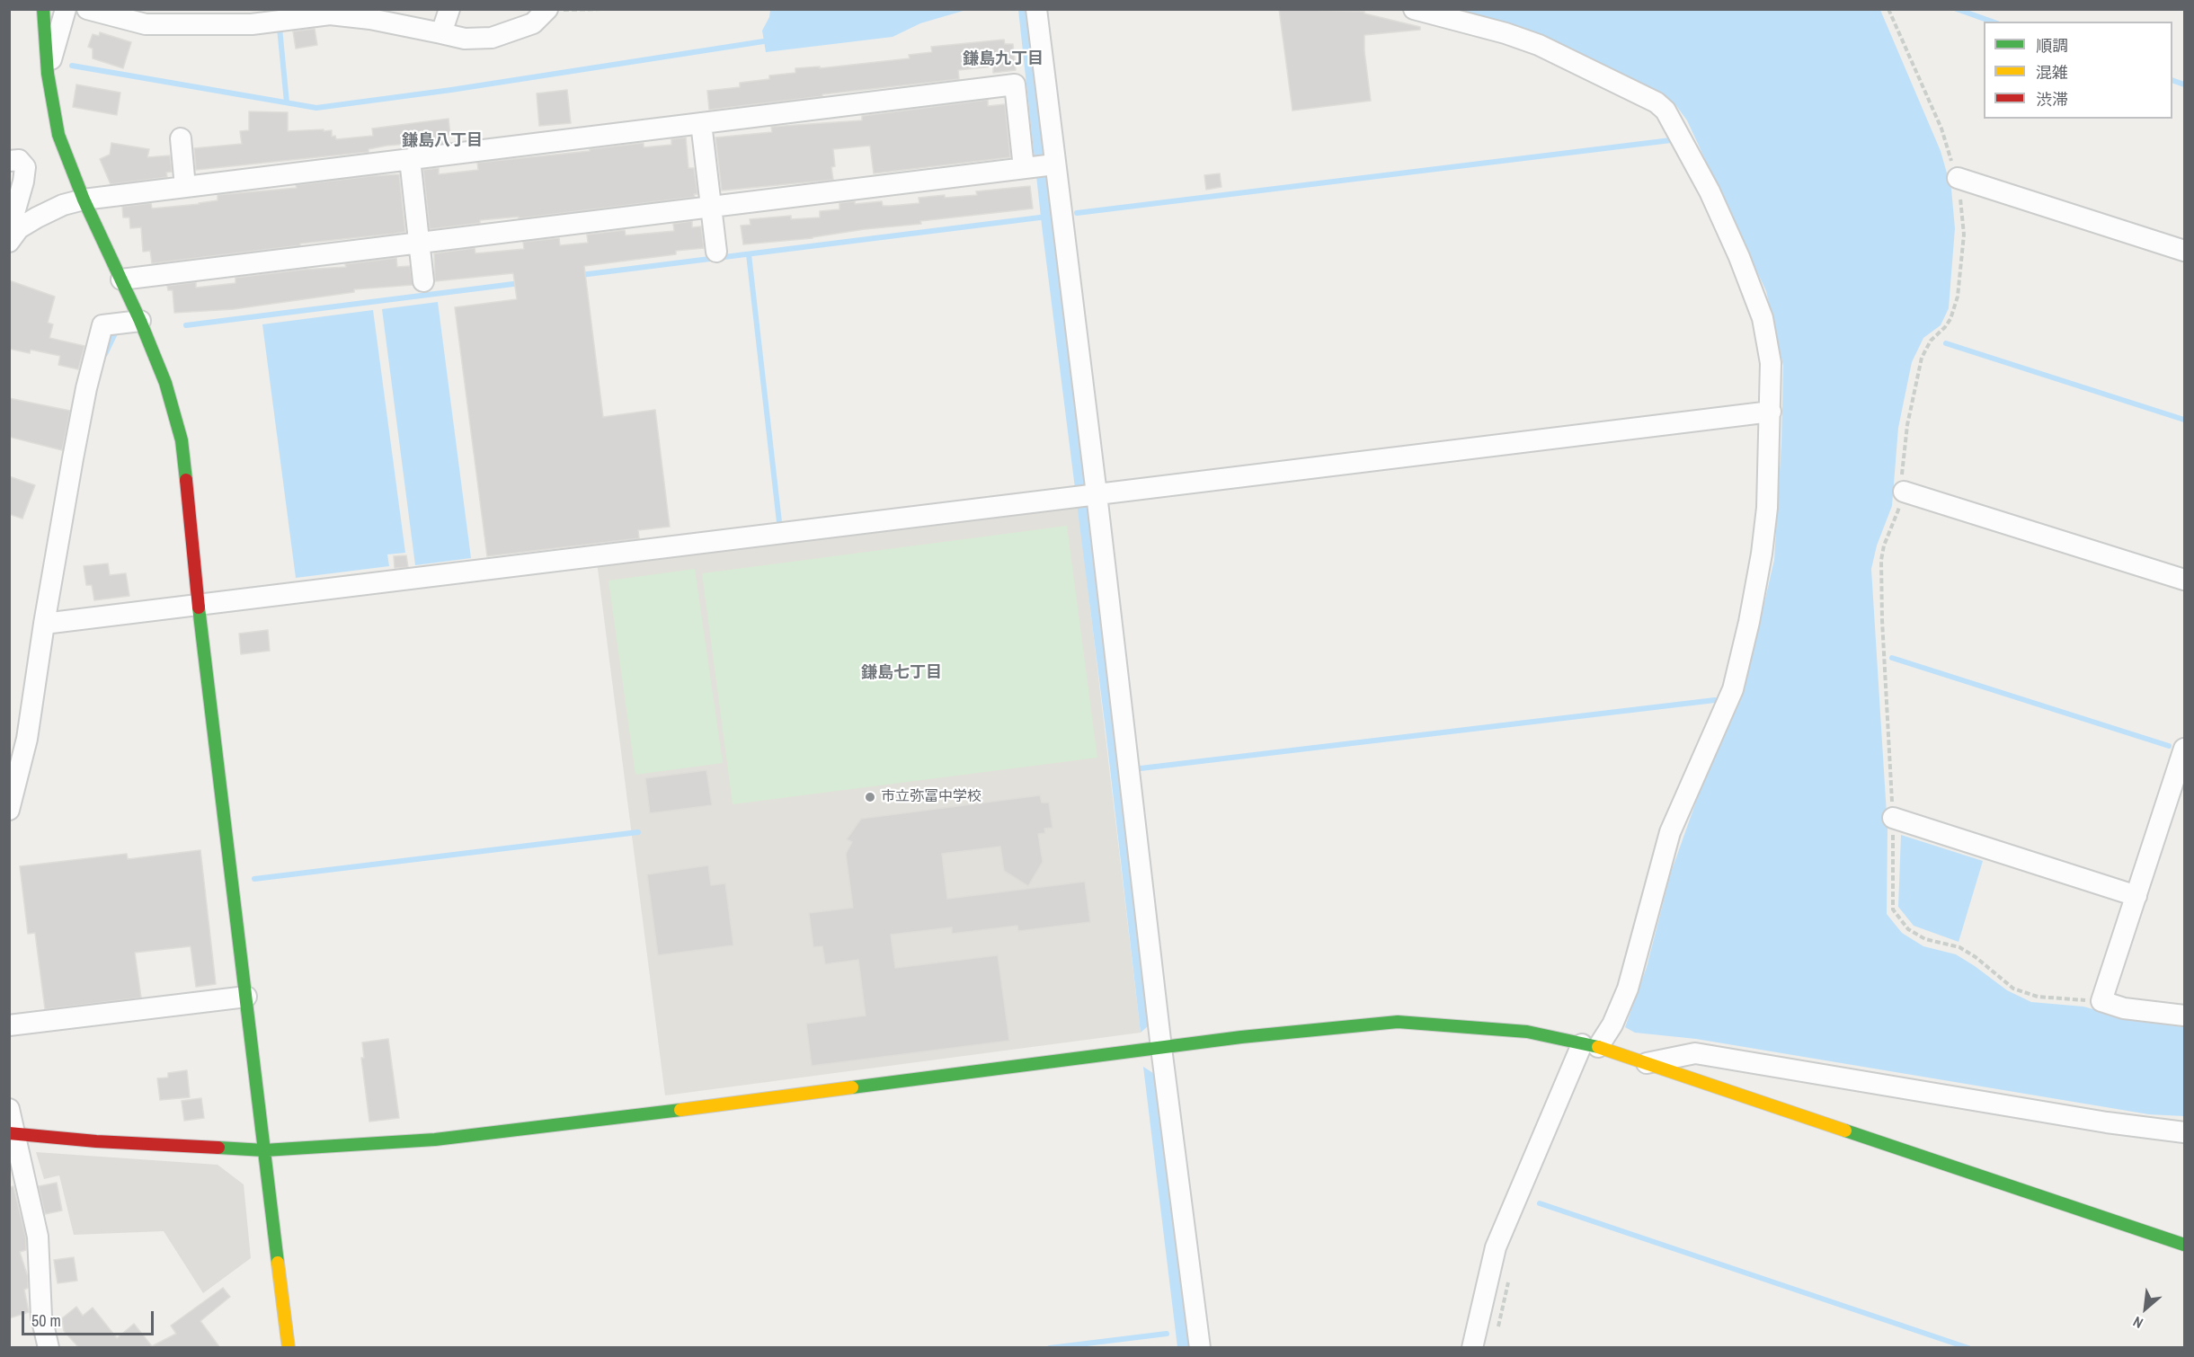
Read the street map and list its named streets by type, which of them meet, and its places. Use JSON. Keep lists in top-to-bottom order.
{
  "districts": ["鎌島九丁目", "鎌島八丁目", "鎌島七丁目"],
  "places": ["市立弥冨中学校"],
  "legend": ["順調", "混雑", "渋滞"],
  "scale_bar": "50 m",
  "north": "bottom left"
}
